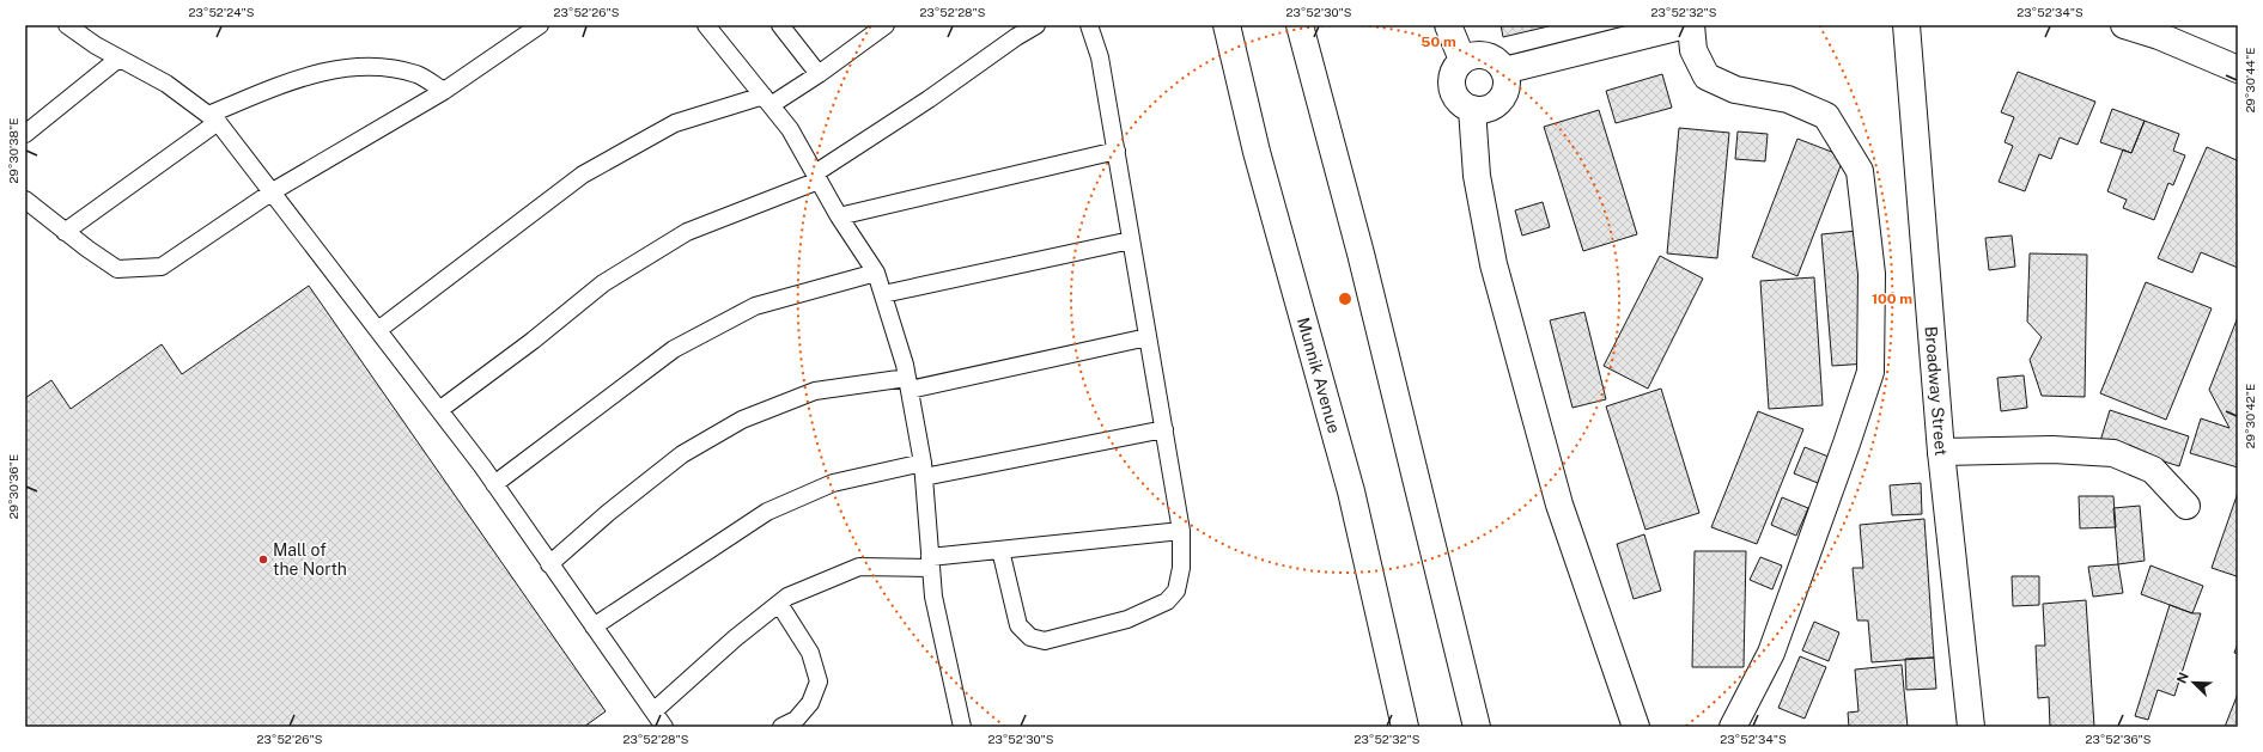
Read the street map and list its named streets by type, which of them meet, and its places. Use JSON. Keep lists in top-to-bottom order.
{
  "streets": {
    "street": ["Munnik Avenue", "Broadway Street"]
  },
  "places": ["Mall of the North"],
  "north": "top left",
  "coordinates": [
    "23°52'24\"S",
    "23°52'26\"S",
    "23°52'28\"S",
    "23°52'30\"S",
    "23°52'32\"S",
    "23°52'34\"S",
    "29°30'44\"E",
    "29°30'38\"E",
    "29°30'42\"E",
    "29°30'36\"E",
    "23°52'36\"S"
  ],
  "rings": ["50 m", "100 m"]
}
